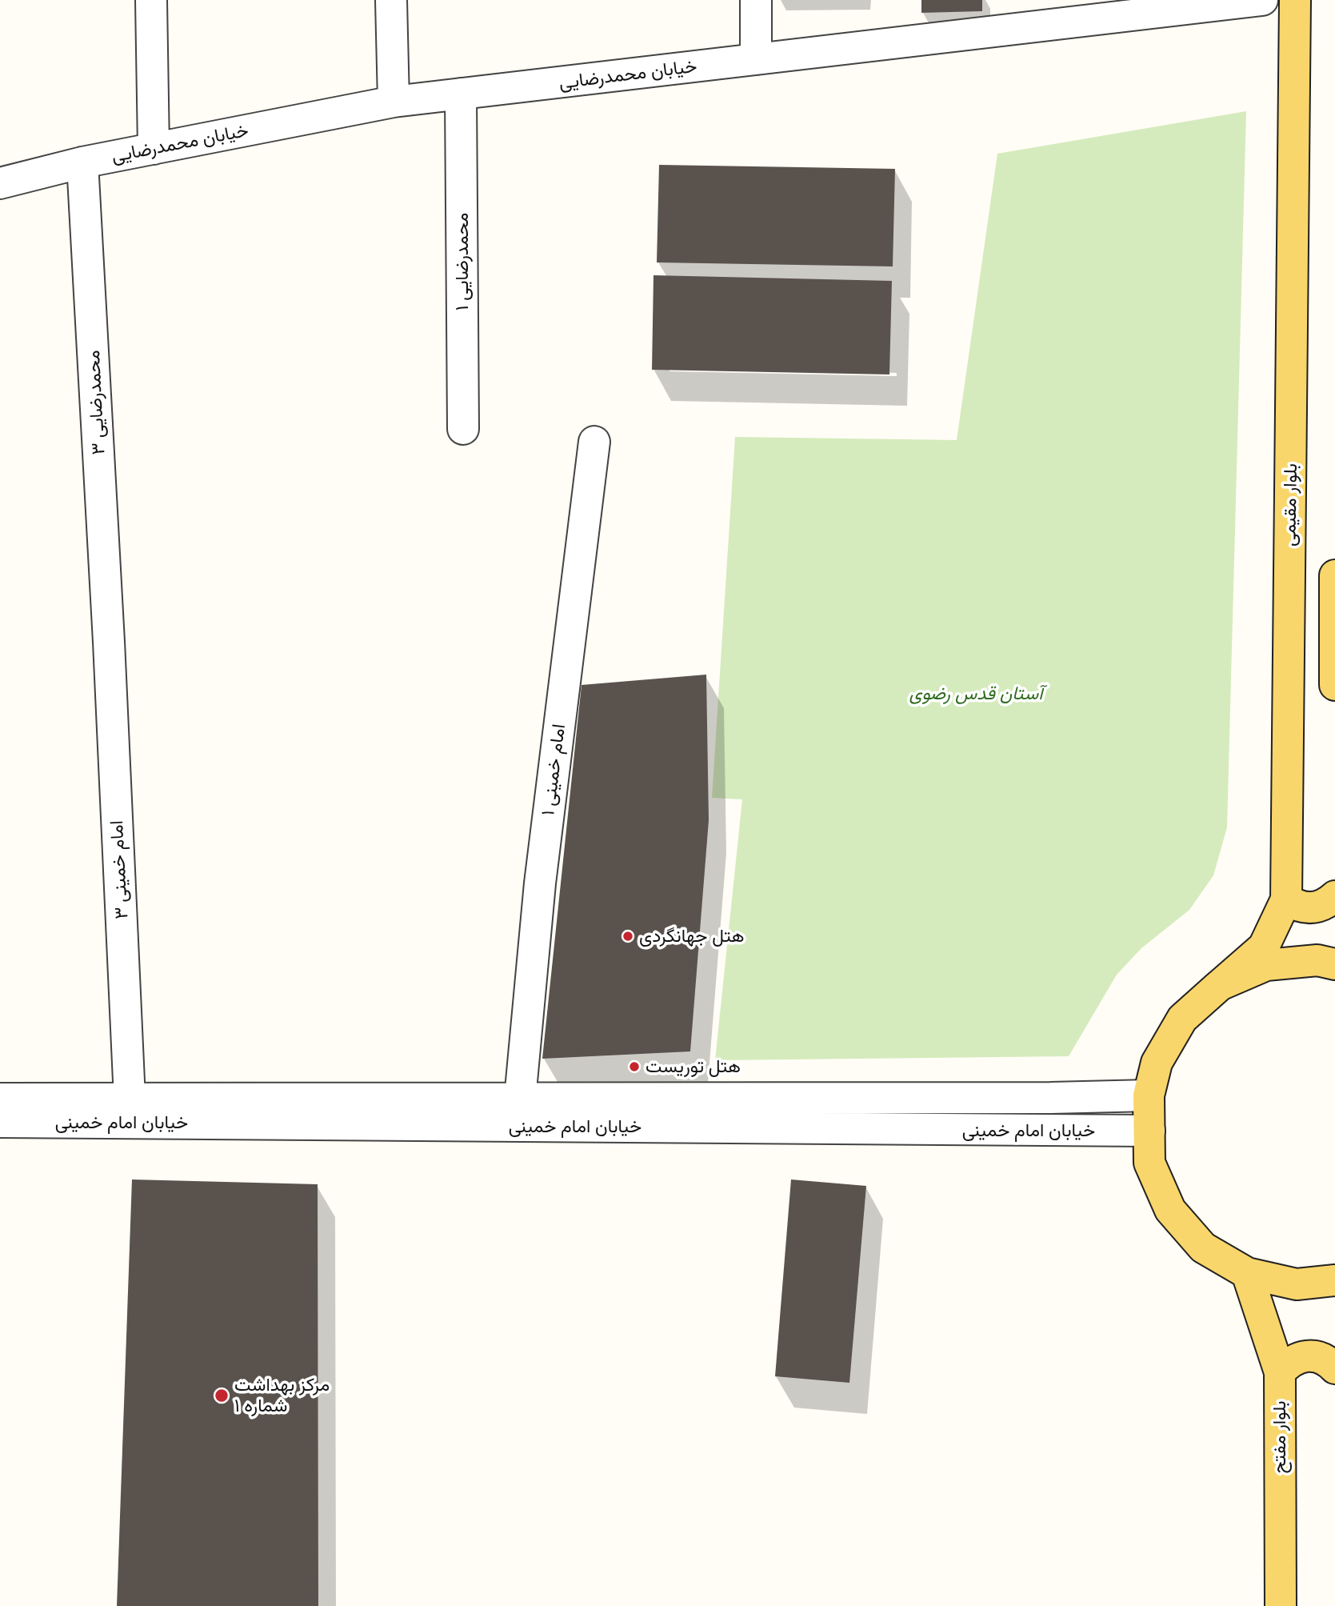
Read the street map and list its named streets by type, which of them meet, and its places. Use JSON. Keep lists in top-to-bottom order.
{
  "streets": {
    "main road": ["بلوار مقیمی", "بلوار مفتح"],
    "street": [
      "خیابان محمدرضایی",
      "محمدرضایی ۱",
      "محمدرضایی ۳",
      "امام خمینی ۱",
      "امام خمینی ۳",
      "خیابان امام خمینی"
    ]
  },
  "crossings": [
    ["خیابان محمدرضایی", "محمدرضایی ۱"],
    ["خیابان محمدرضایی", "محمدرضایی ۳"],
    ["محمدرضایی ۳", "امام خمینی ۳"],
    ["بلوار مقیمی", "خیابان امام خمینی"],
    ["بلوار مقیمی", "بلوار مفتح"],
    ["امام خمینی ۱", "خیابان امام خمینی"],
    ["امام خمینی ۳", "خیابان امام خمینی"]
  ],
  "parks": ["آستان قدس رضوی"],
  "places": ["هتل جهانگردی", "هتل توریست", "مرکز بهداشت شماره ۱"]
}
